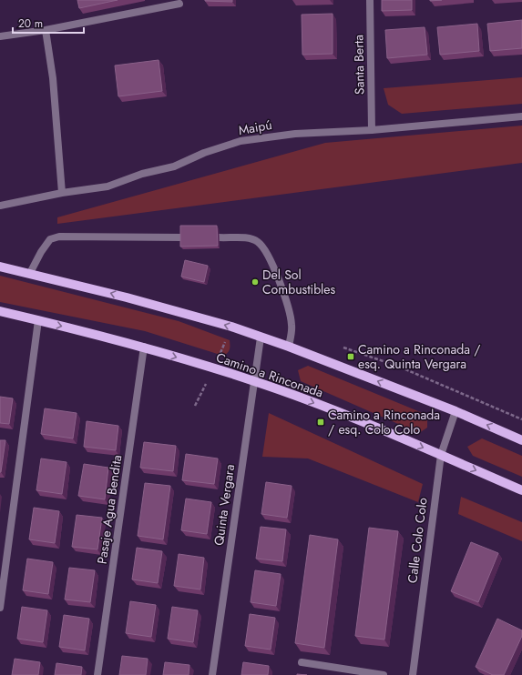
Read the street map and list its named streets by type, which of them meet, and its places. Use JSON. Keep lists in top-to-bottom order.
{
  "streets": {
    "main road": ["Camino a Rinconada"],
    "street": [
      "Santa Berta",
      "Maipú",
      "Quinta Vergara",
      "Pasaje Agua Bendita",
      "Calle Colo Colo"
    ]
  },
  "crossings": [
    ["Santa Berta", "Maipú"],
    ["Camino a Rinconada", "Quinta Vergara"],
    ["Camino a Rinconada", "Pasaje Agua Bendita"],
    ["Camino a Rinconada", "Calle Colo Colo"]
  ],
  "places": {
    "other": ["Del Sol Combustibles"],
    "transit": ["Camino a Rinconada / esq. Quinta Vergara", "Camino a Rinconada / esq. Colo Colo"]
  },
  "scale_bar": "20 m"
}
